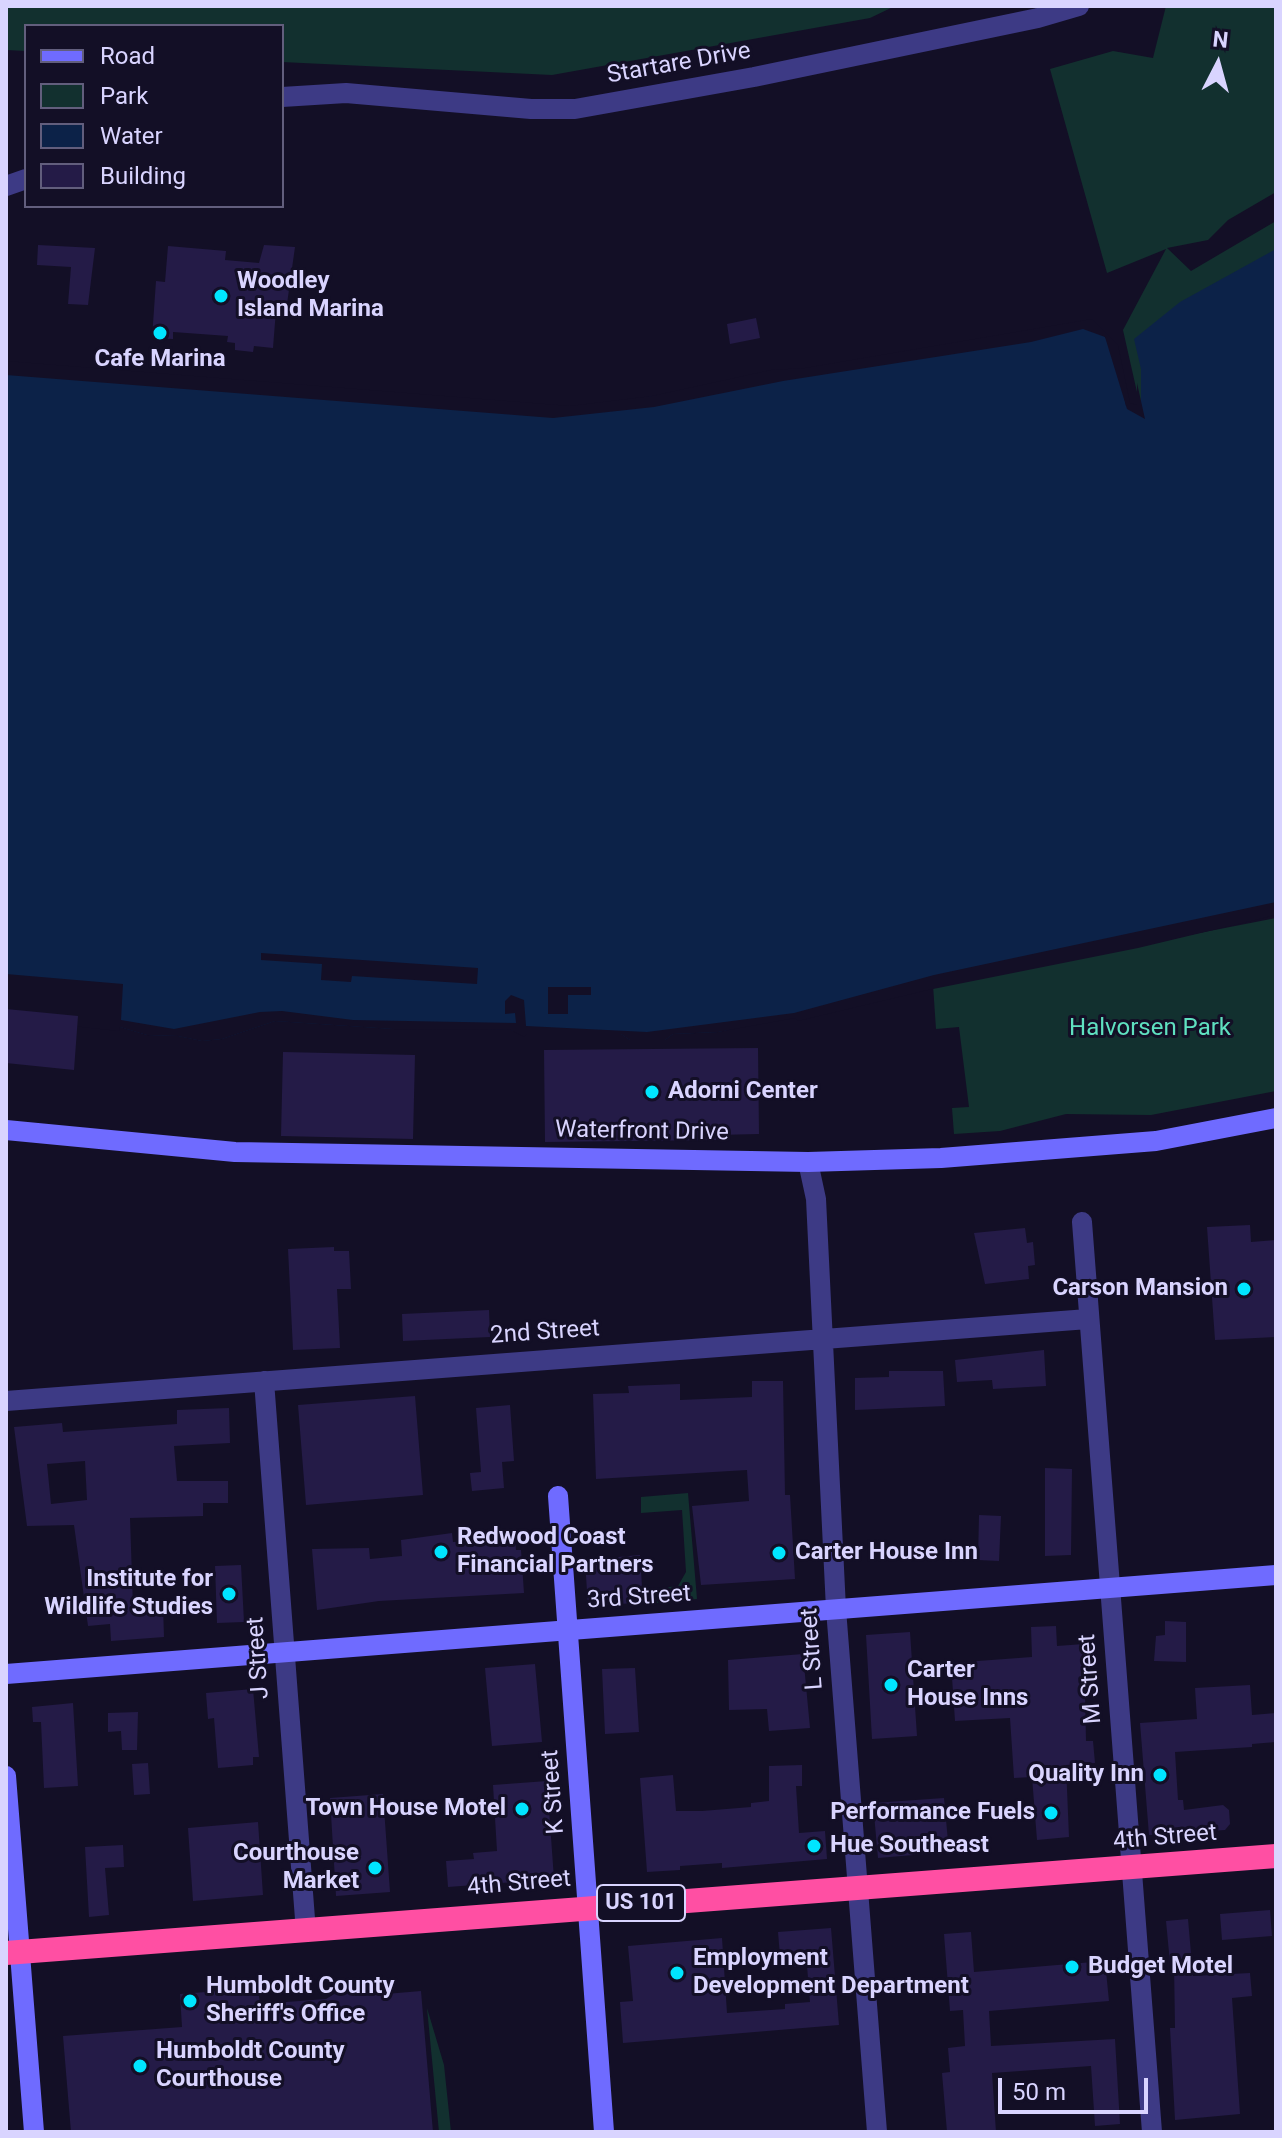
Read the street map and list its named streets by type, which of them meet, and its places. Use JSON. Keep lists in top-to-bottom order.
{
  "streets": {
    "highway": ["4th Street", "US 101"],
    "street": [
      "Startare Drive",
      "Waterfront Drive",
      "2nd Street",
      "3rd Street",
      "L Street",
      "J Street",
      "M Street",
      "K Street"
    ]
  },
  "crossings": [
    ["Waterfront Drive", "L Street"],
    ["2nd Street", "L Street"],
    ["2nd Street", "J Street"],
    ["2nd Street", "M Street"],
    ["3rd Street", "L Street"],
    ["3rd Street", "J Street"],
    ["3rd Street", "M Street"],
    ["3rd Street", "K Street"],
    ["L Street", "4th Street"],
    ["J Street", "4th Street"],
    ["M Street", "4th Street"],
    ["K Street", "4th Street"]
  ],
  "parks": ["Halvorsen Park"],
  "places": [
    "Woodley Island Marina",
    "Cafe Marina",
    "Adorni Center",
    "Carson Mansion",
    "Redwood Coast Financial Partners",
    "Carter House Inn",
    "Institute for Wildlife Studies",
    "Carter House Inns",
    "Quality Inn",
    "Town House Motel",
    "Performance Fuels",
    "Hue Southeast",
    "Courthouse Market",
    "Budget Motel",
    "Employment Development Department",
    "Humboldt County Sheriff's Office",
    "Humboldt County Courthouse"
  ],
  "legend": [
    "Road",
    "Park",
    "Water",
    "Building"
  ],
  "scale_bar": "50 m",
  "north": "top"
}
